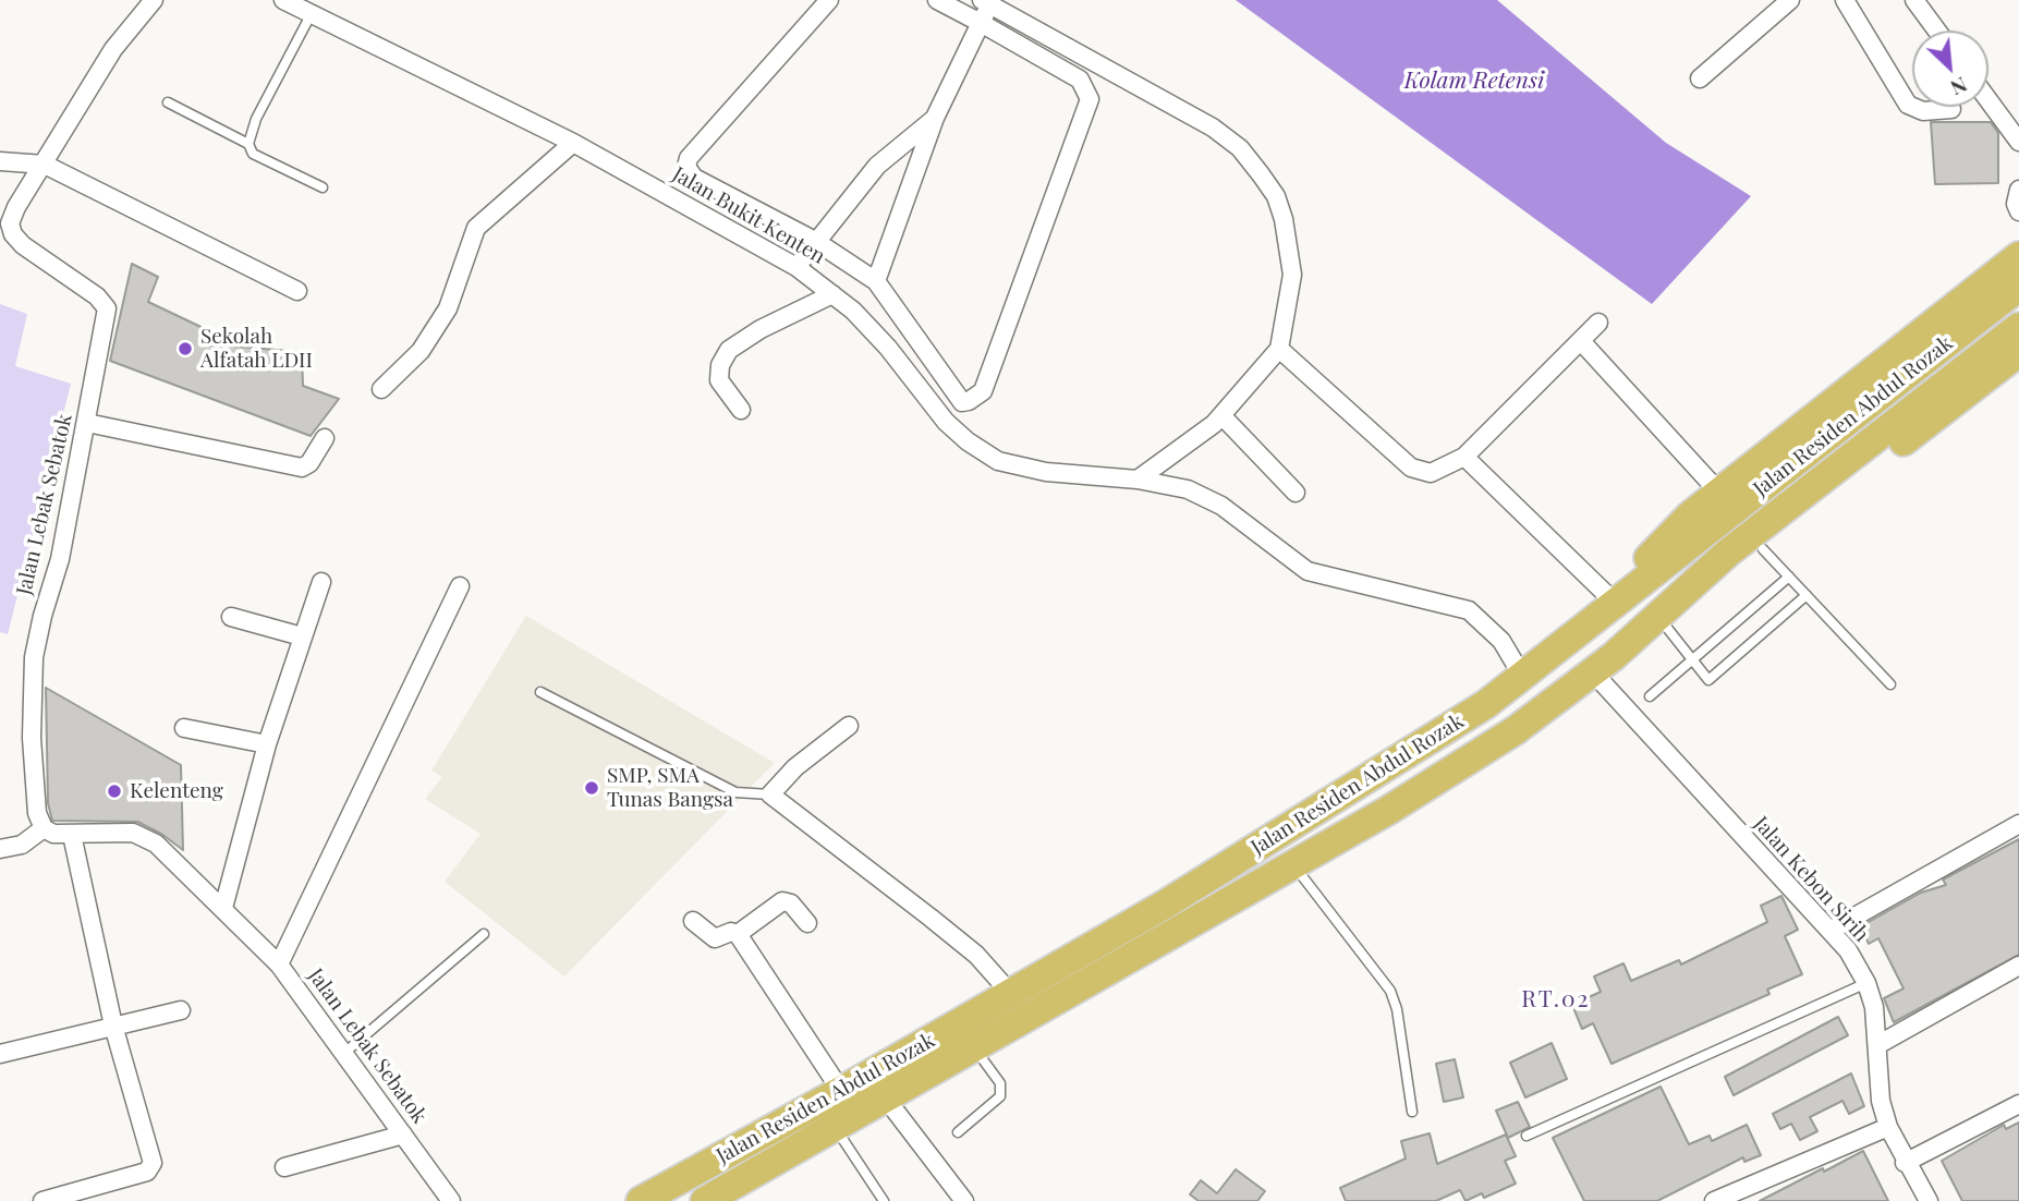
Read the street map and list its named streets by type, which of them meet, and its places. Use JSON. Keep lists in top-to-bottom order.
{
  "streets": {
    "highway": ["Jalan Residen Abdul Rozak"],
    "street": ["Jalan Bukit Kenten", "Jalan Lebak Sebatok", "Jalan Kebon Sirih"]
  },
  "crossings": [
    ["Jalan Bukit Kenten", "Jalan Residen Abdul Rozak"],
    ["Jalan Residen Abdul Rozak", "Jalan Kebon Sirih"]
  ],
  "districts": ["RT.02"],
  "water": ["Kolam Retensi"],
  "places": ["Sekolah Alfatah LDII", "SMP, SMA Tunas Bangsa", "Kelenteng"],
  "north": "bottom right"
}
